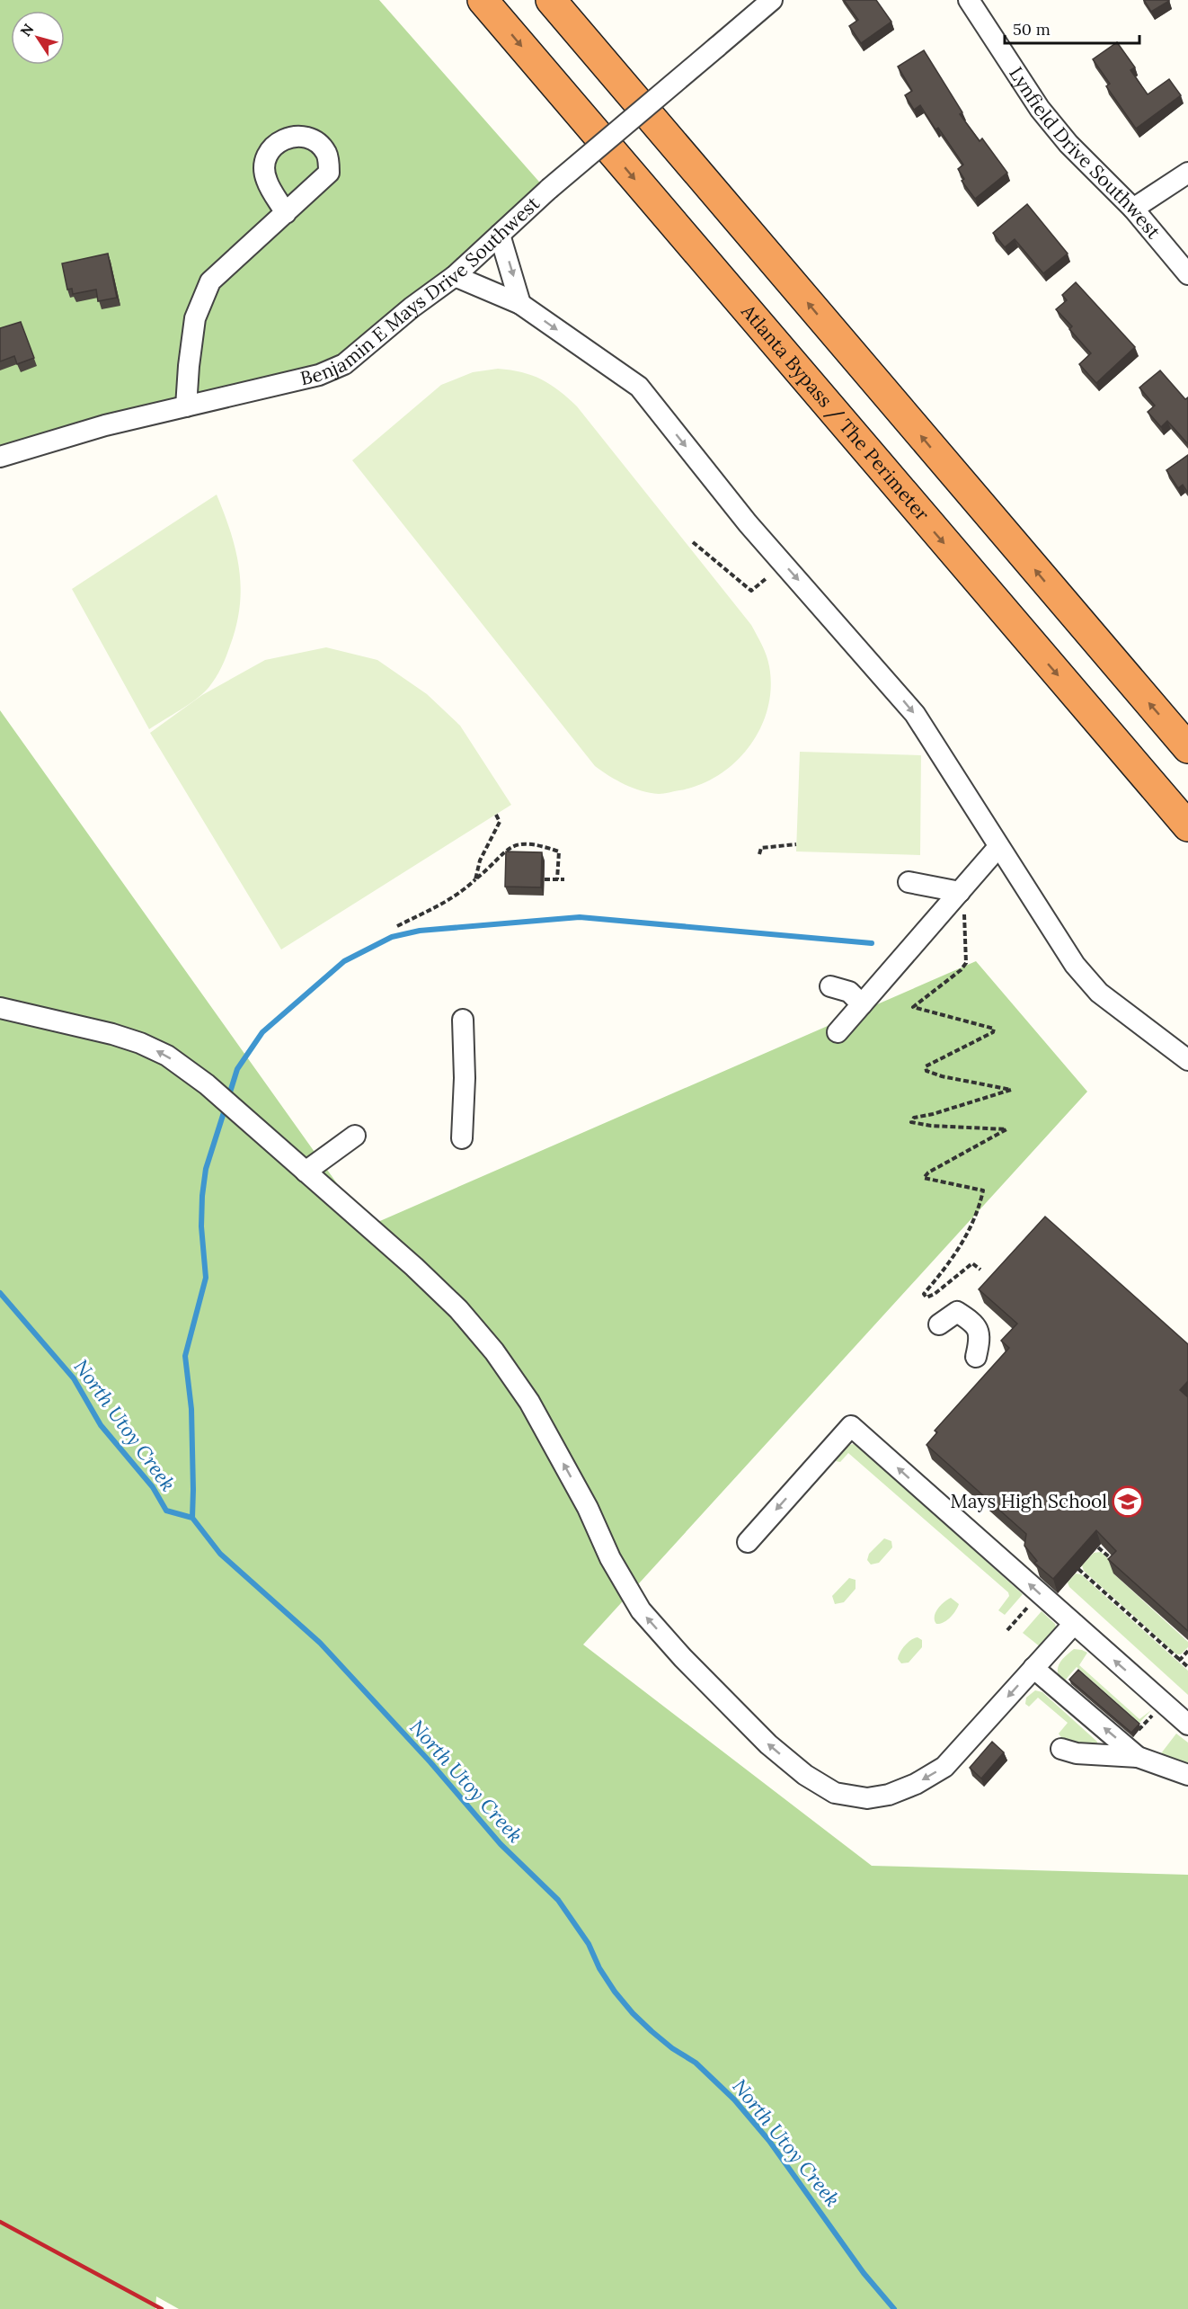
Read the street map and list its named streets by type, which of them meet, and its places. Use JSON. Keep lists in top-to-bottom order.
{
  "streets": {
    "highway": ["Atlanta Bypass / The Perimeter"],
    "street": ["Lynfield Drive Southwest", "Benjamin E Mays Drive Southwest"]
  },
  "water": ["North Utoy Creek"],
  "places": {
    "school or university": ["Mays High School"]
  },
  "scale_bar": "50 m",
  "north": "top left"
}
